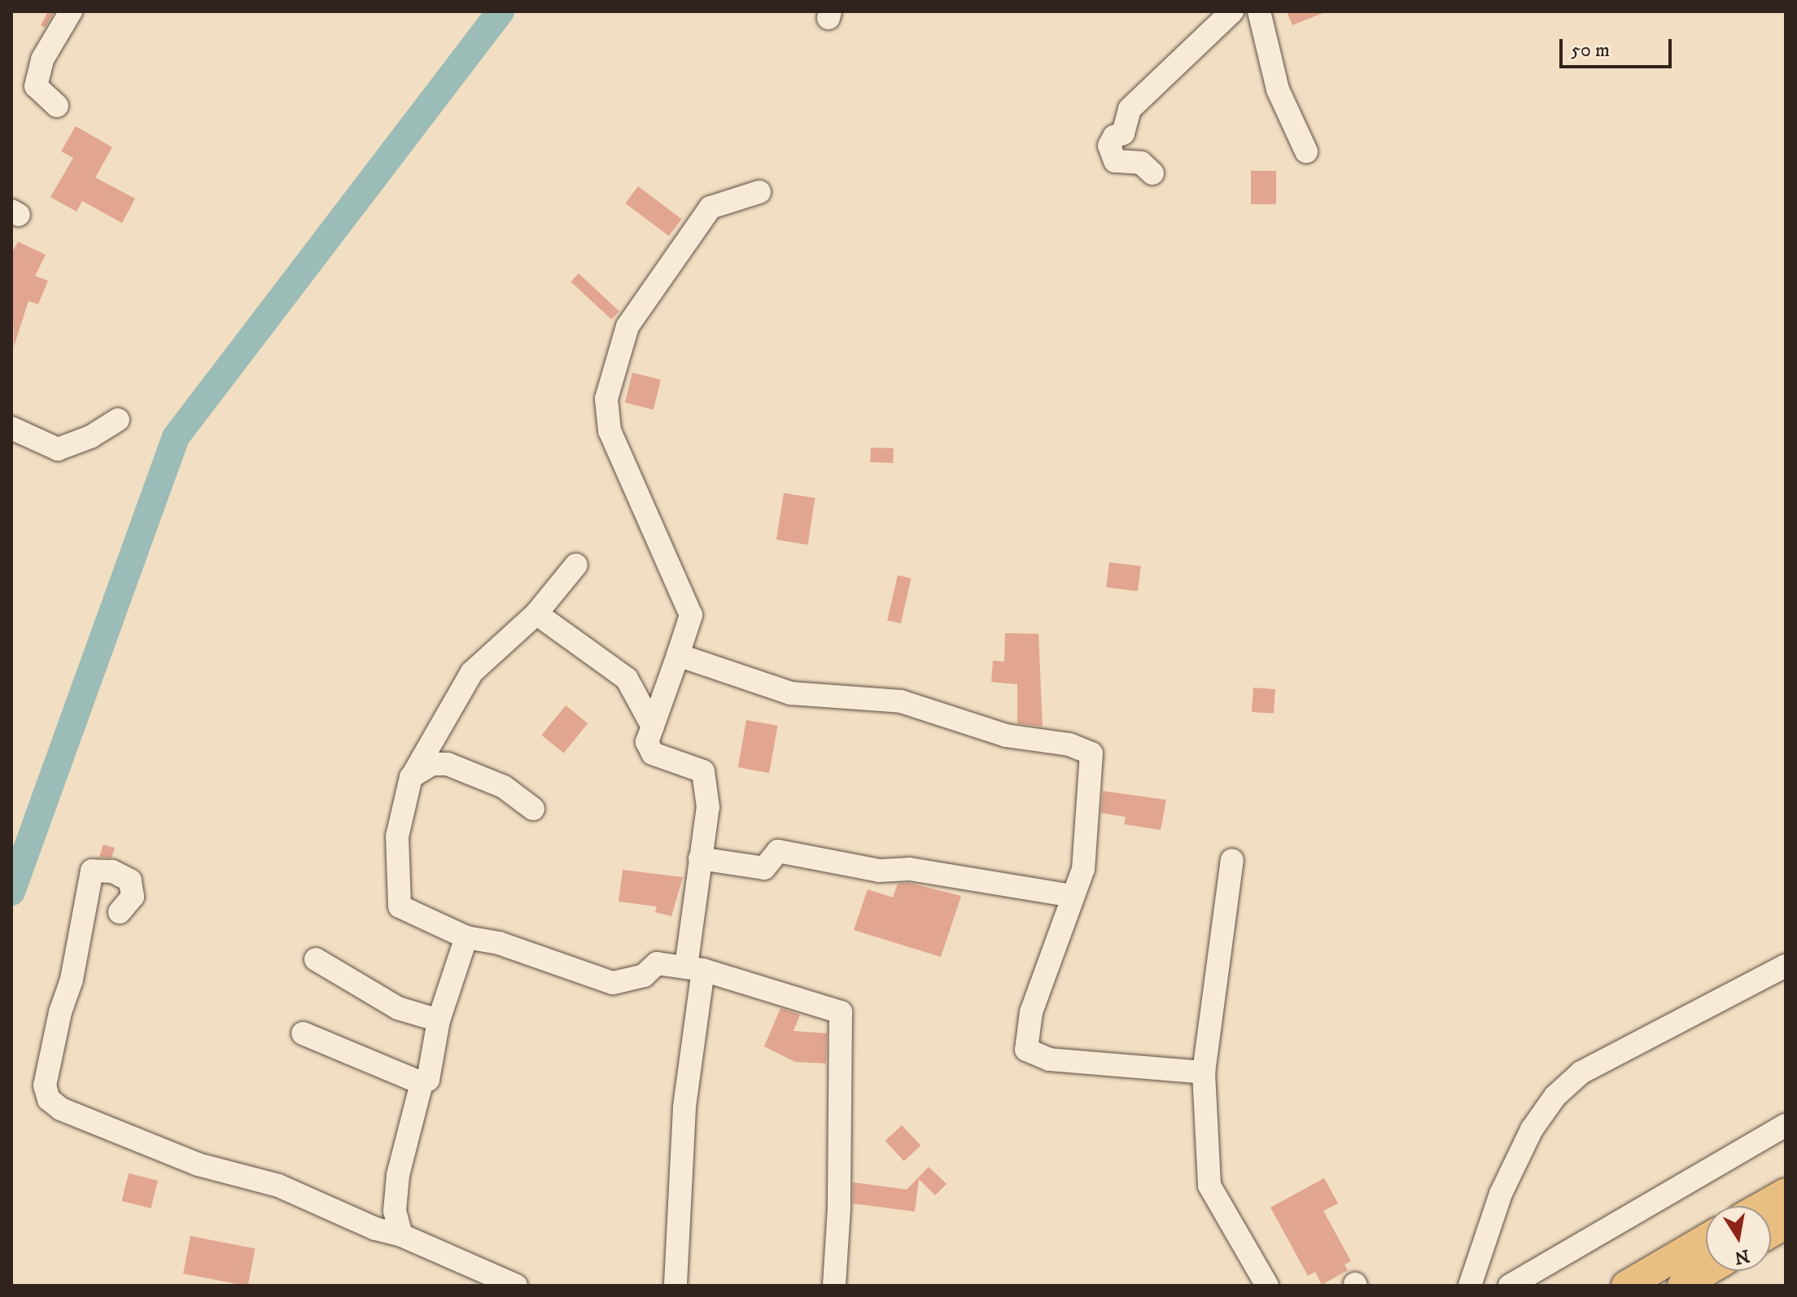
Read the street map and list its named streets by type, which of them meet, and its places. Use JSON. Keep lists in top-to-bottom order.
{
  "scale_bar": "50 m",
  "north": "bottom"
}
